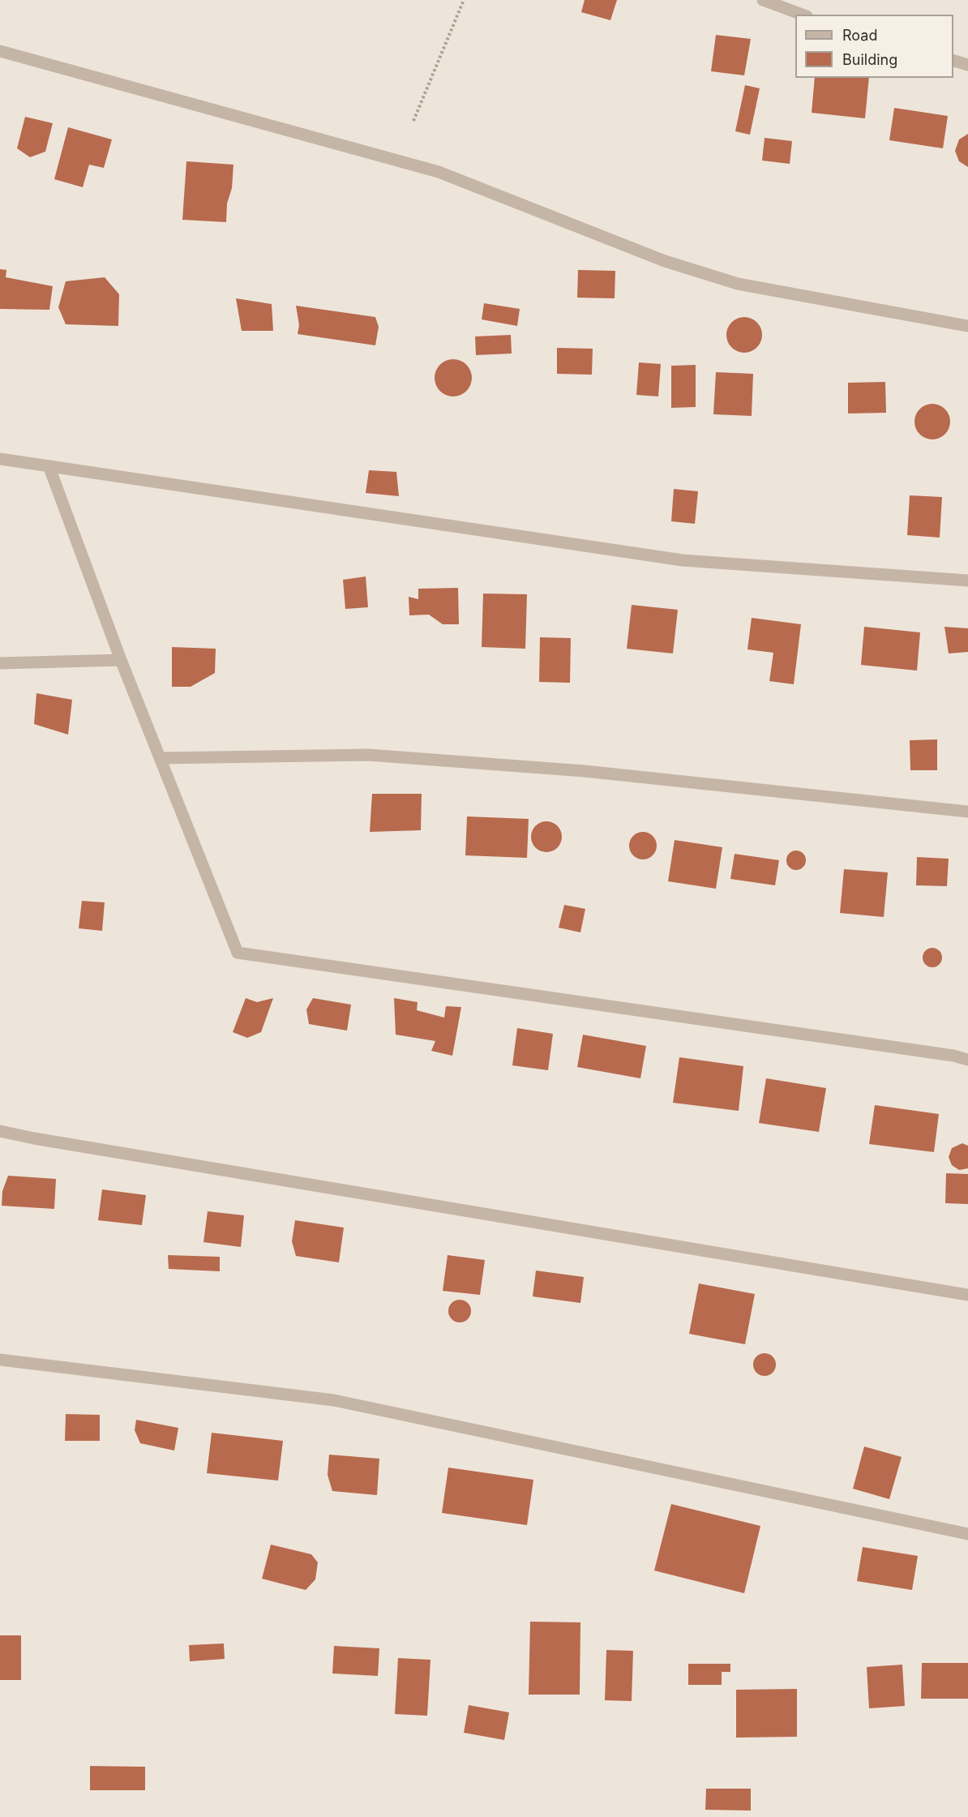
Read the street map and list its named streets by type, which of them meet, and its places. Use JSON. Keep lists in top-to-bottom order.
{
  "legend": ["Road", "Building"]
}
